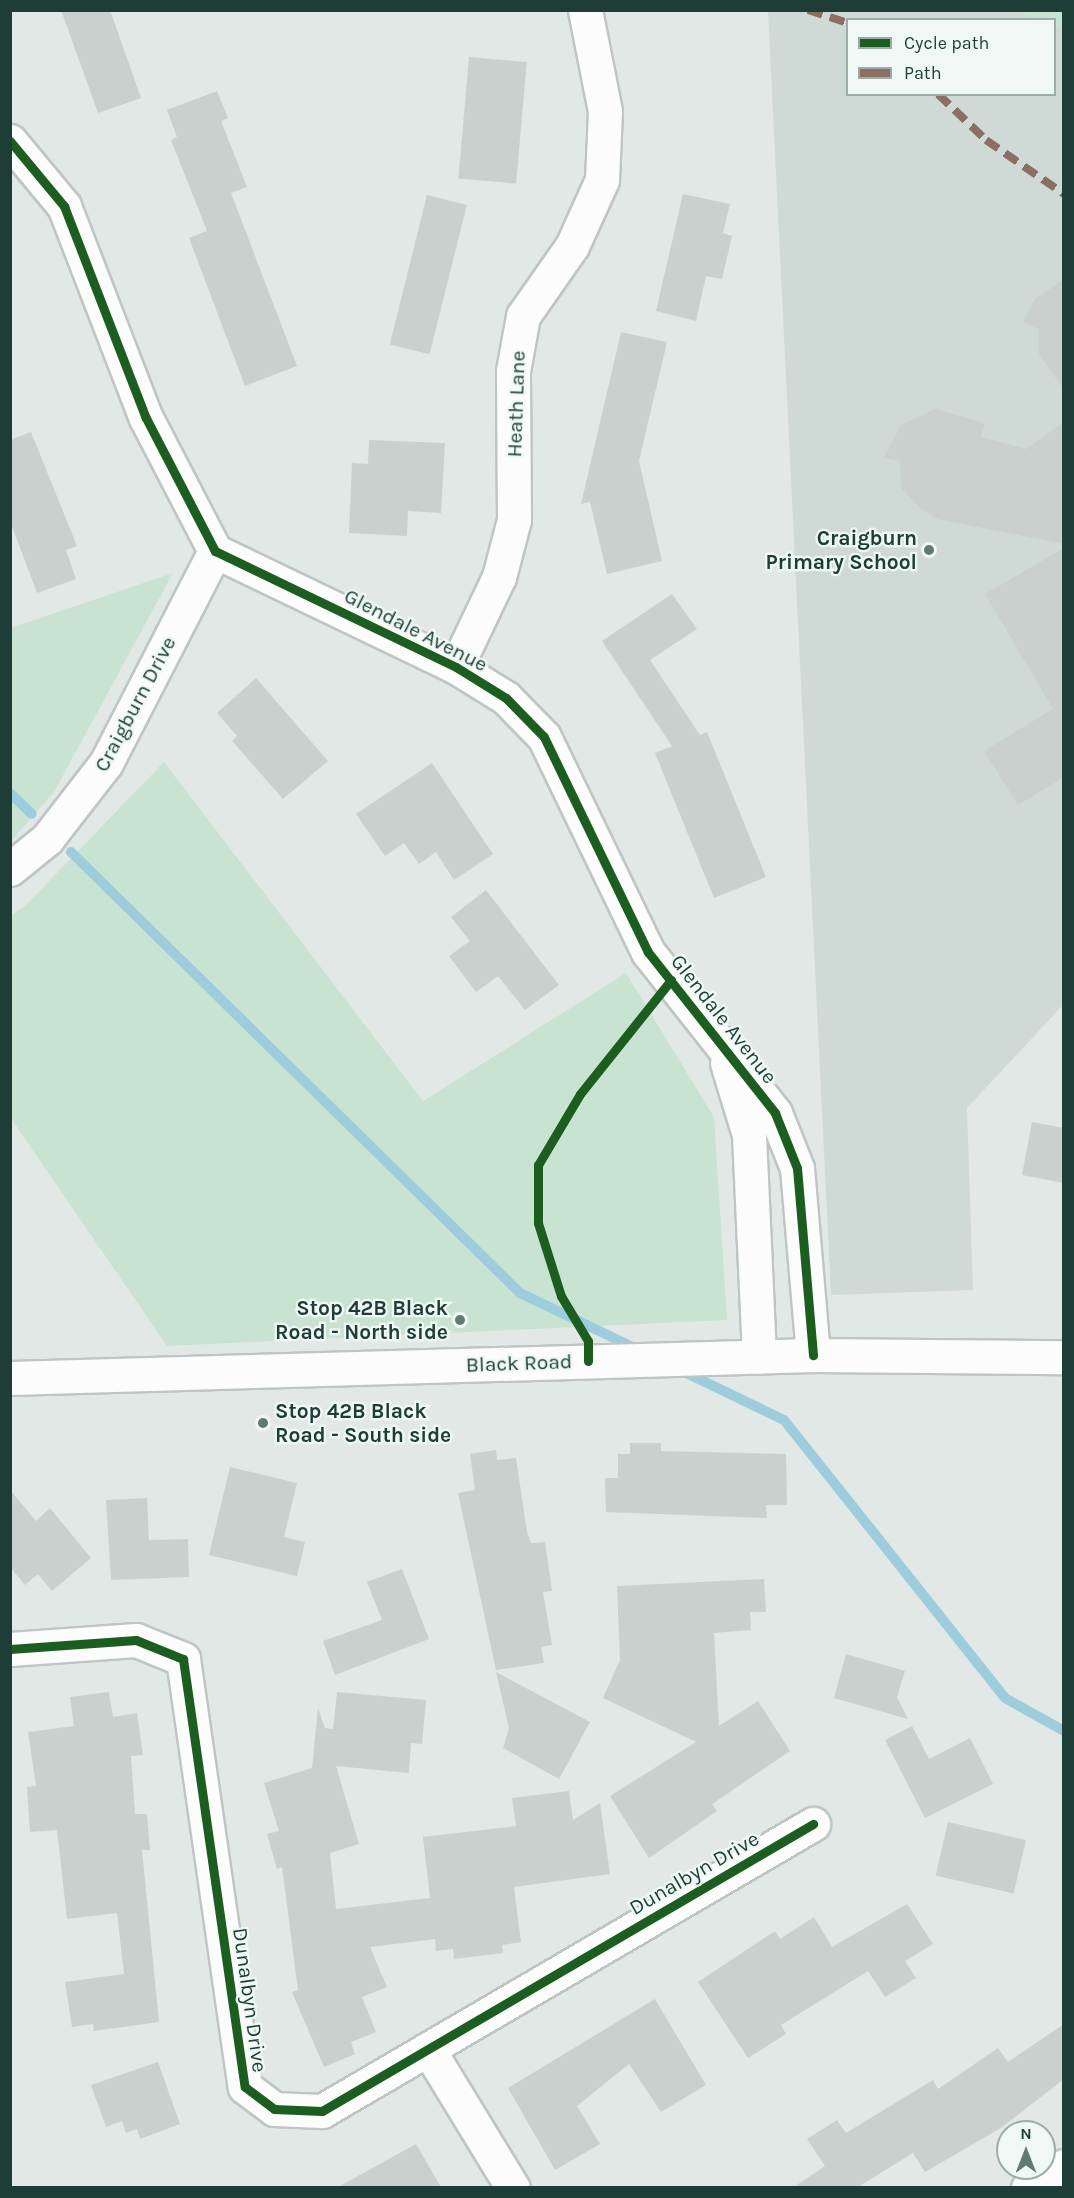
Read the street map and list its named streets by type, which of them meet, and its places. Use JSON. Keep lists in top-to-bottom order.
{
  "streets": {
    "street": [
      "Heath Lane",
      "Glendale Avenue",
      "Craigburn Drive",
      "Black Road",
      "Dunalbyn Drive"
    ]
  },
  "crossings": [
    ["Heath Lane", "Glendale Avenue"],
    ["Glendale Avenue", "Craigburn Drive"],
    ["Glendale Avenue", "Black Road"]
  ],
  "places": ["Craigburn Primary School", "Stop 42B Black Road - North side", "Stop 42B Black Road - South side"],
  "legend": ["Cycle path", "Path"],
  "north": "top"
}
